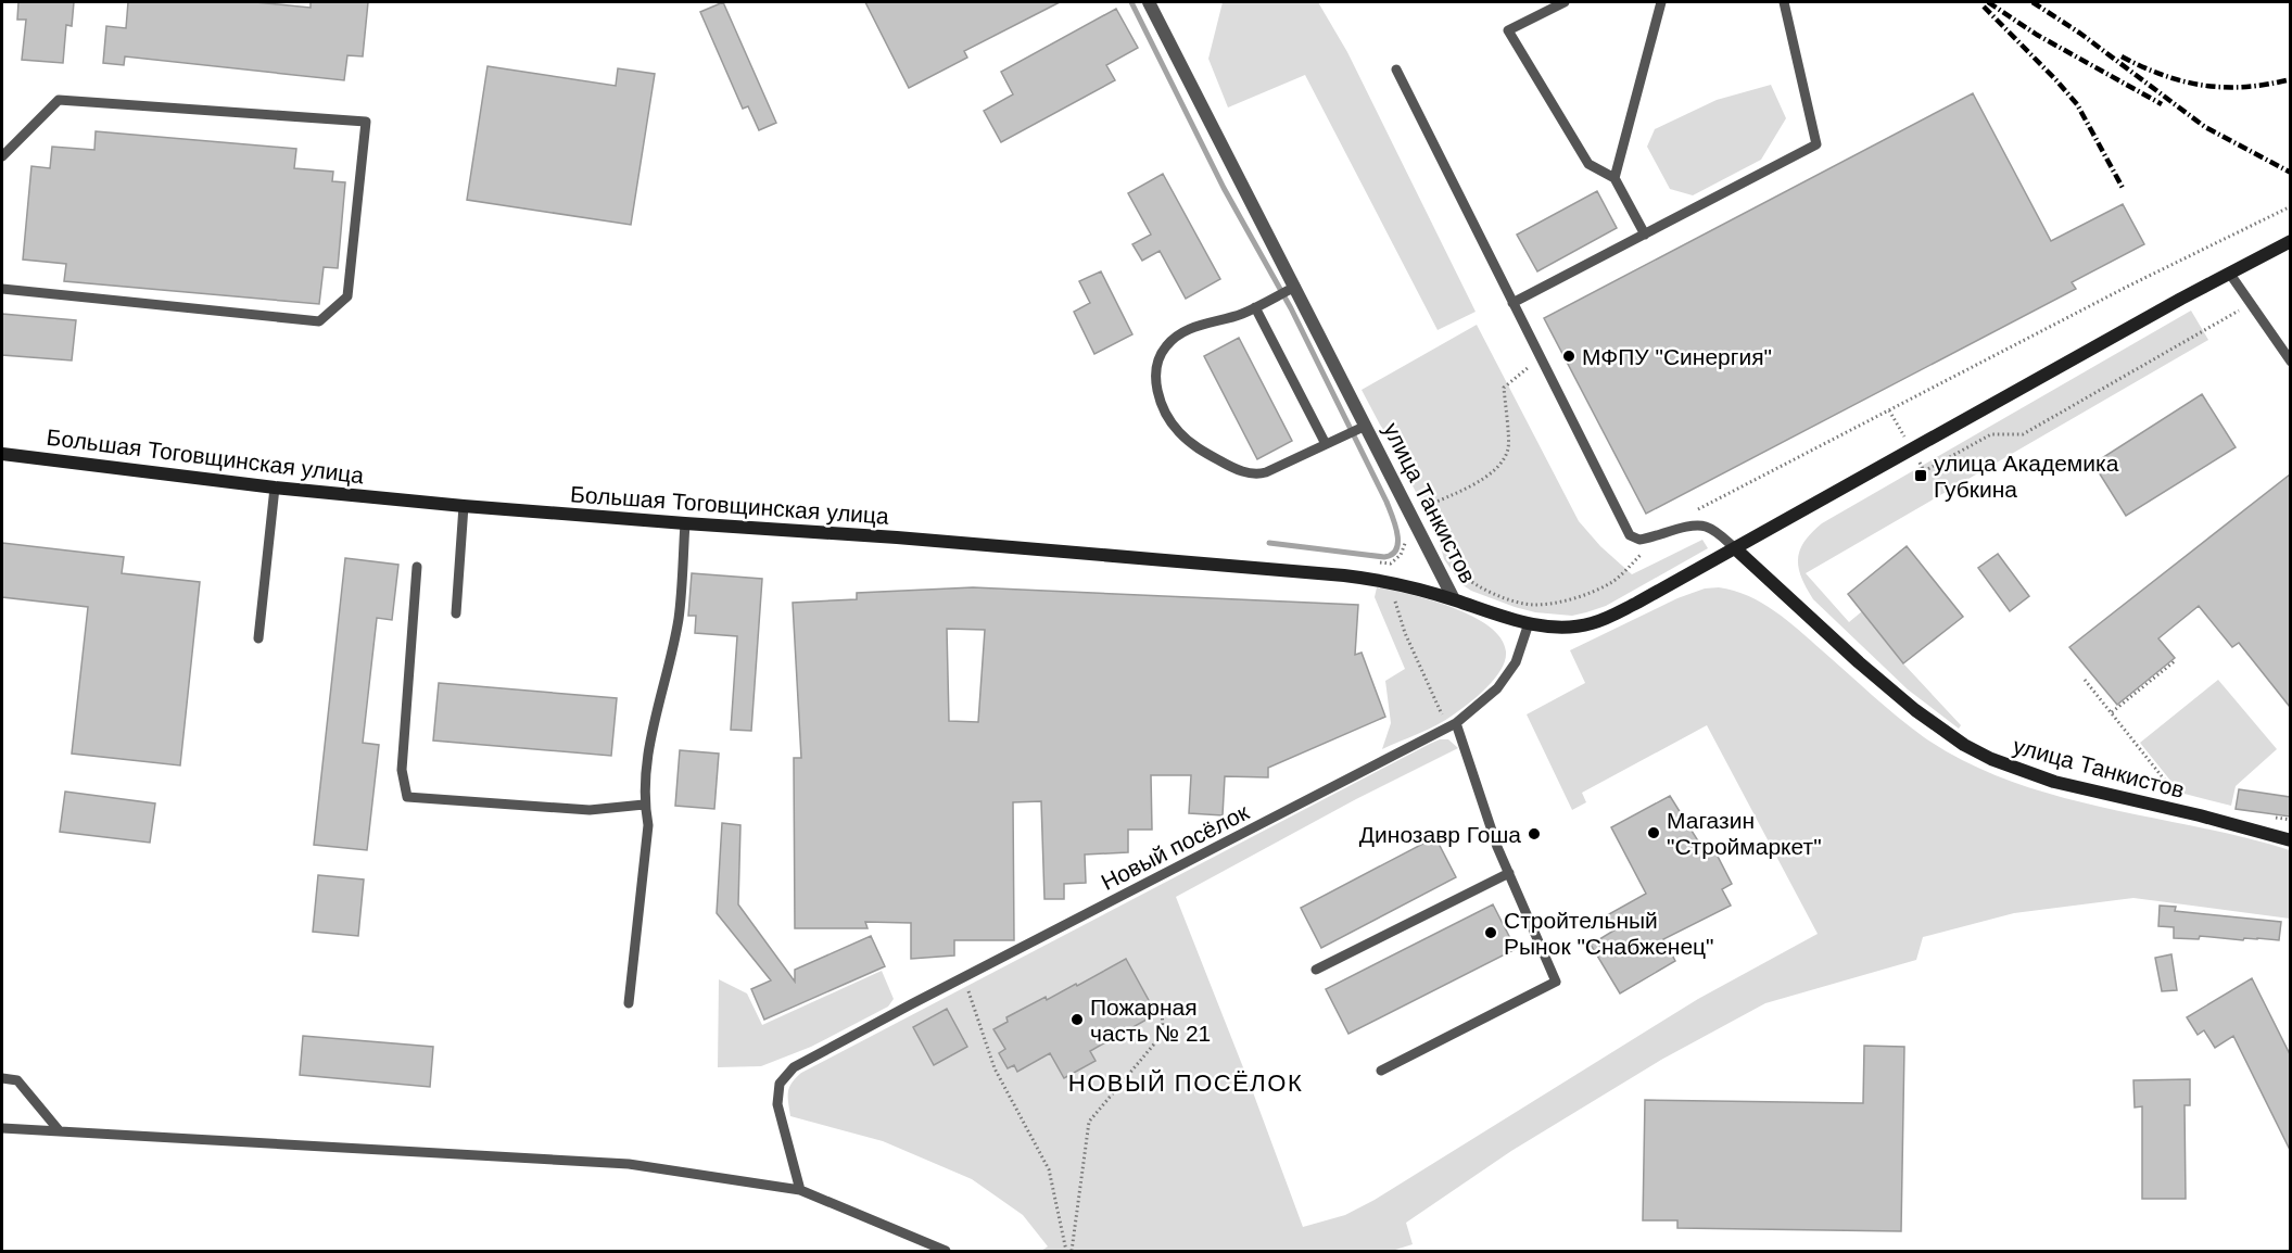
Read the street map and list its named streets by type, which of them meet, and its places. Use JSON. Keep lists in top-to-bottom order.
{
  "streets": {
    "street": ["Большая Тоговщинская улица", "улица Танкистов"],
    "lane": ["Новый посёлок"]
  },
  "crossings": [
    ["Большая Тоговщинская улица", "улица Танкистов"],
    ["улица Танкистов", "Новый посёлок"]
  ],
  "districts": ["НОВЫЙ ПОСЁЛОК"],
  "places": {
    "other": [
      "МФПУ \"Синергия\"",
      "Магазин \"Строймаркет\"",
      "Динозавр Гоша",
      "Стройтельный Рынок \"Снабженец\"",
      "Пожарная часть № 21"
    ],
    "transit": ["улица Академика Губкина"]
  }
}
